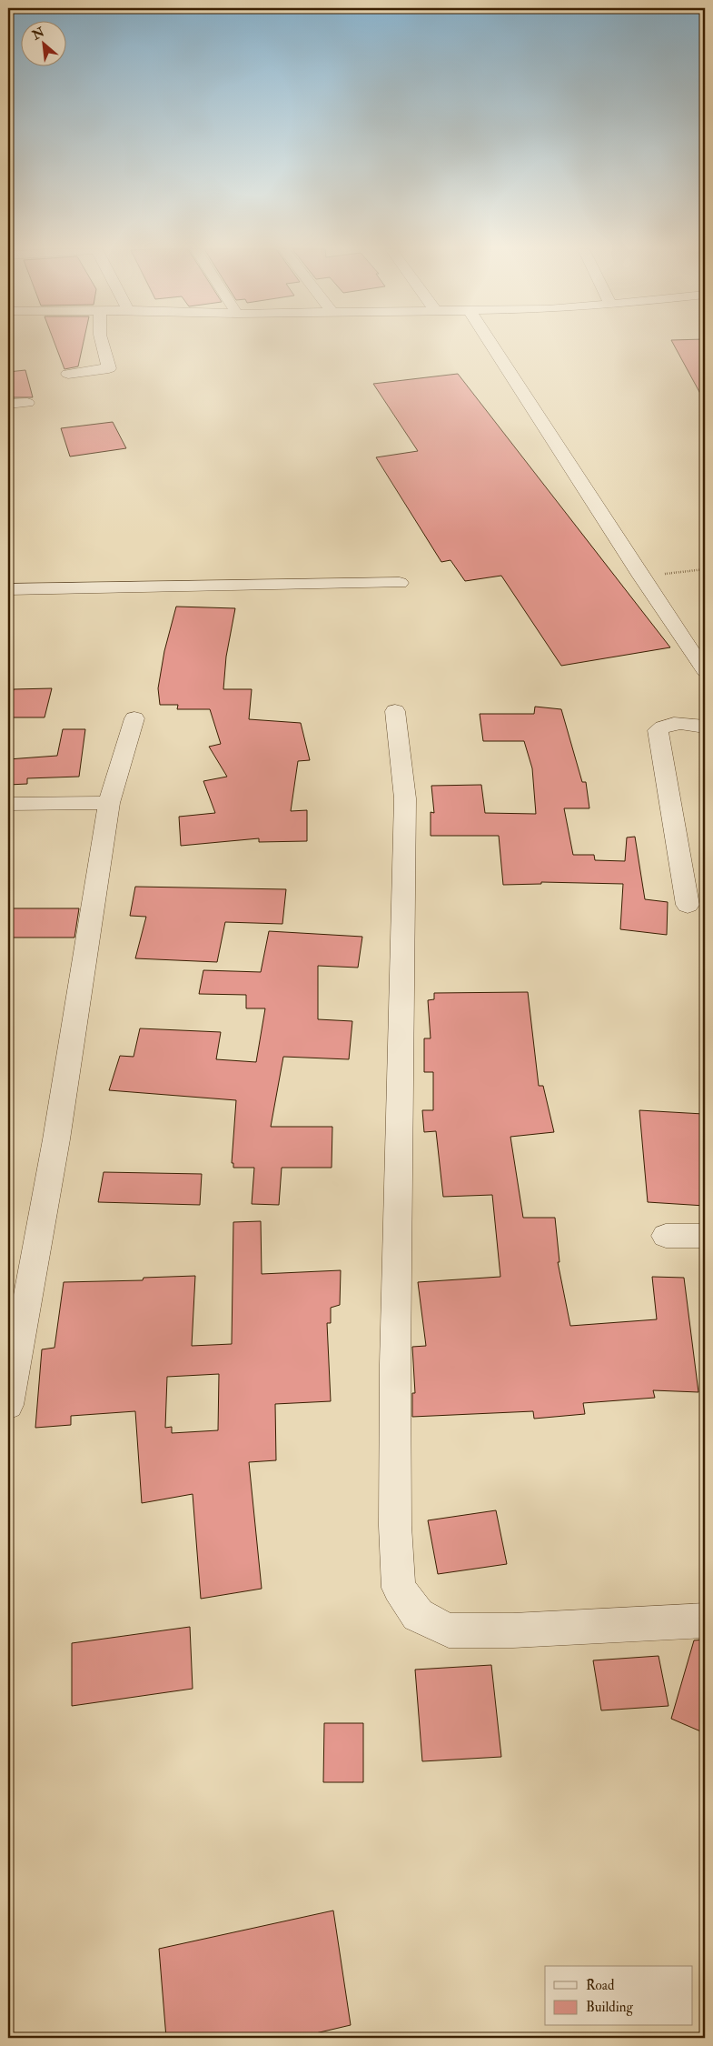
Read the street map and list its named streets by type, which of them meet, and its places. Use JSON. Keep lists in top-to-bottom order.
{
  "legend": ["Road", "Building"],
  "north": "top left"
}
